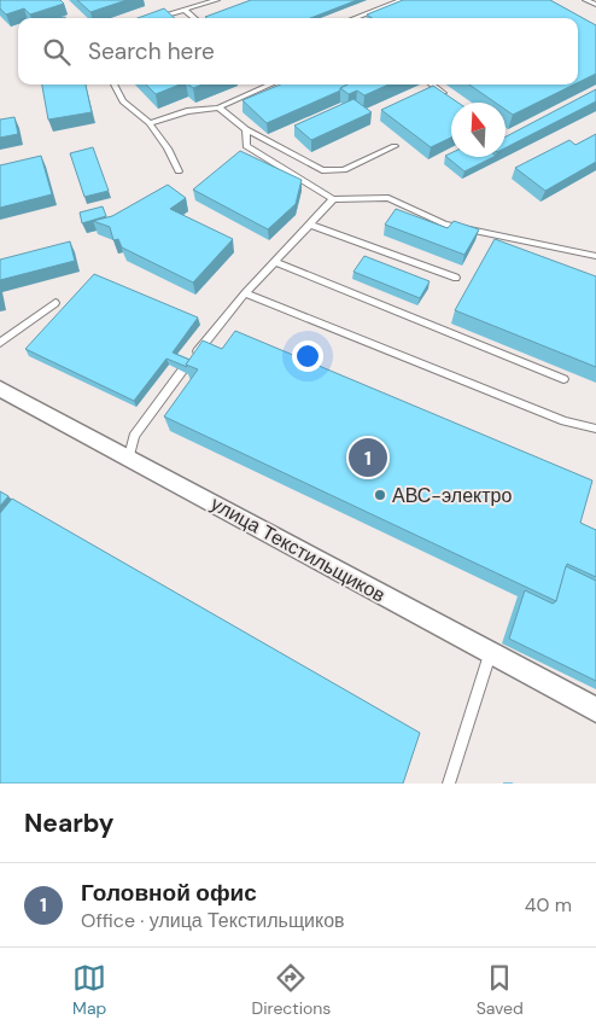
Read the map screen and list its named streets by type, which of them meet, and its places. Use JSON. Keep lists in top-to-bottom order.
{
  "streets": {
    "street": ["улица Текстильщиков"]
  },
  "places": ["АВС-электро"],
  "north": "top",
  "page": {
    "search": "Search here",
    "pins": "1",
    "heading": "Nearby",
    "list": [
      {
        "mark": "1",
        "name": "Головной офис",
        "note": "Office · улица Текстильщиков",
        "value": "40 m"
      }
    ],
    "nav": ["Map", "Directions", "Saved"]
  }
}
